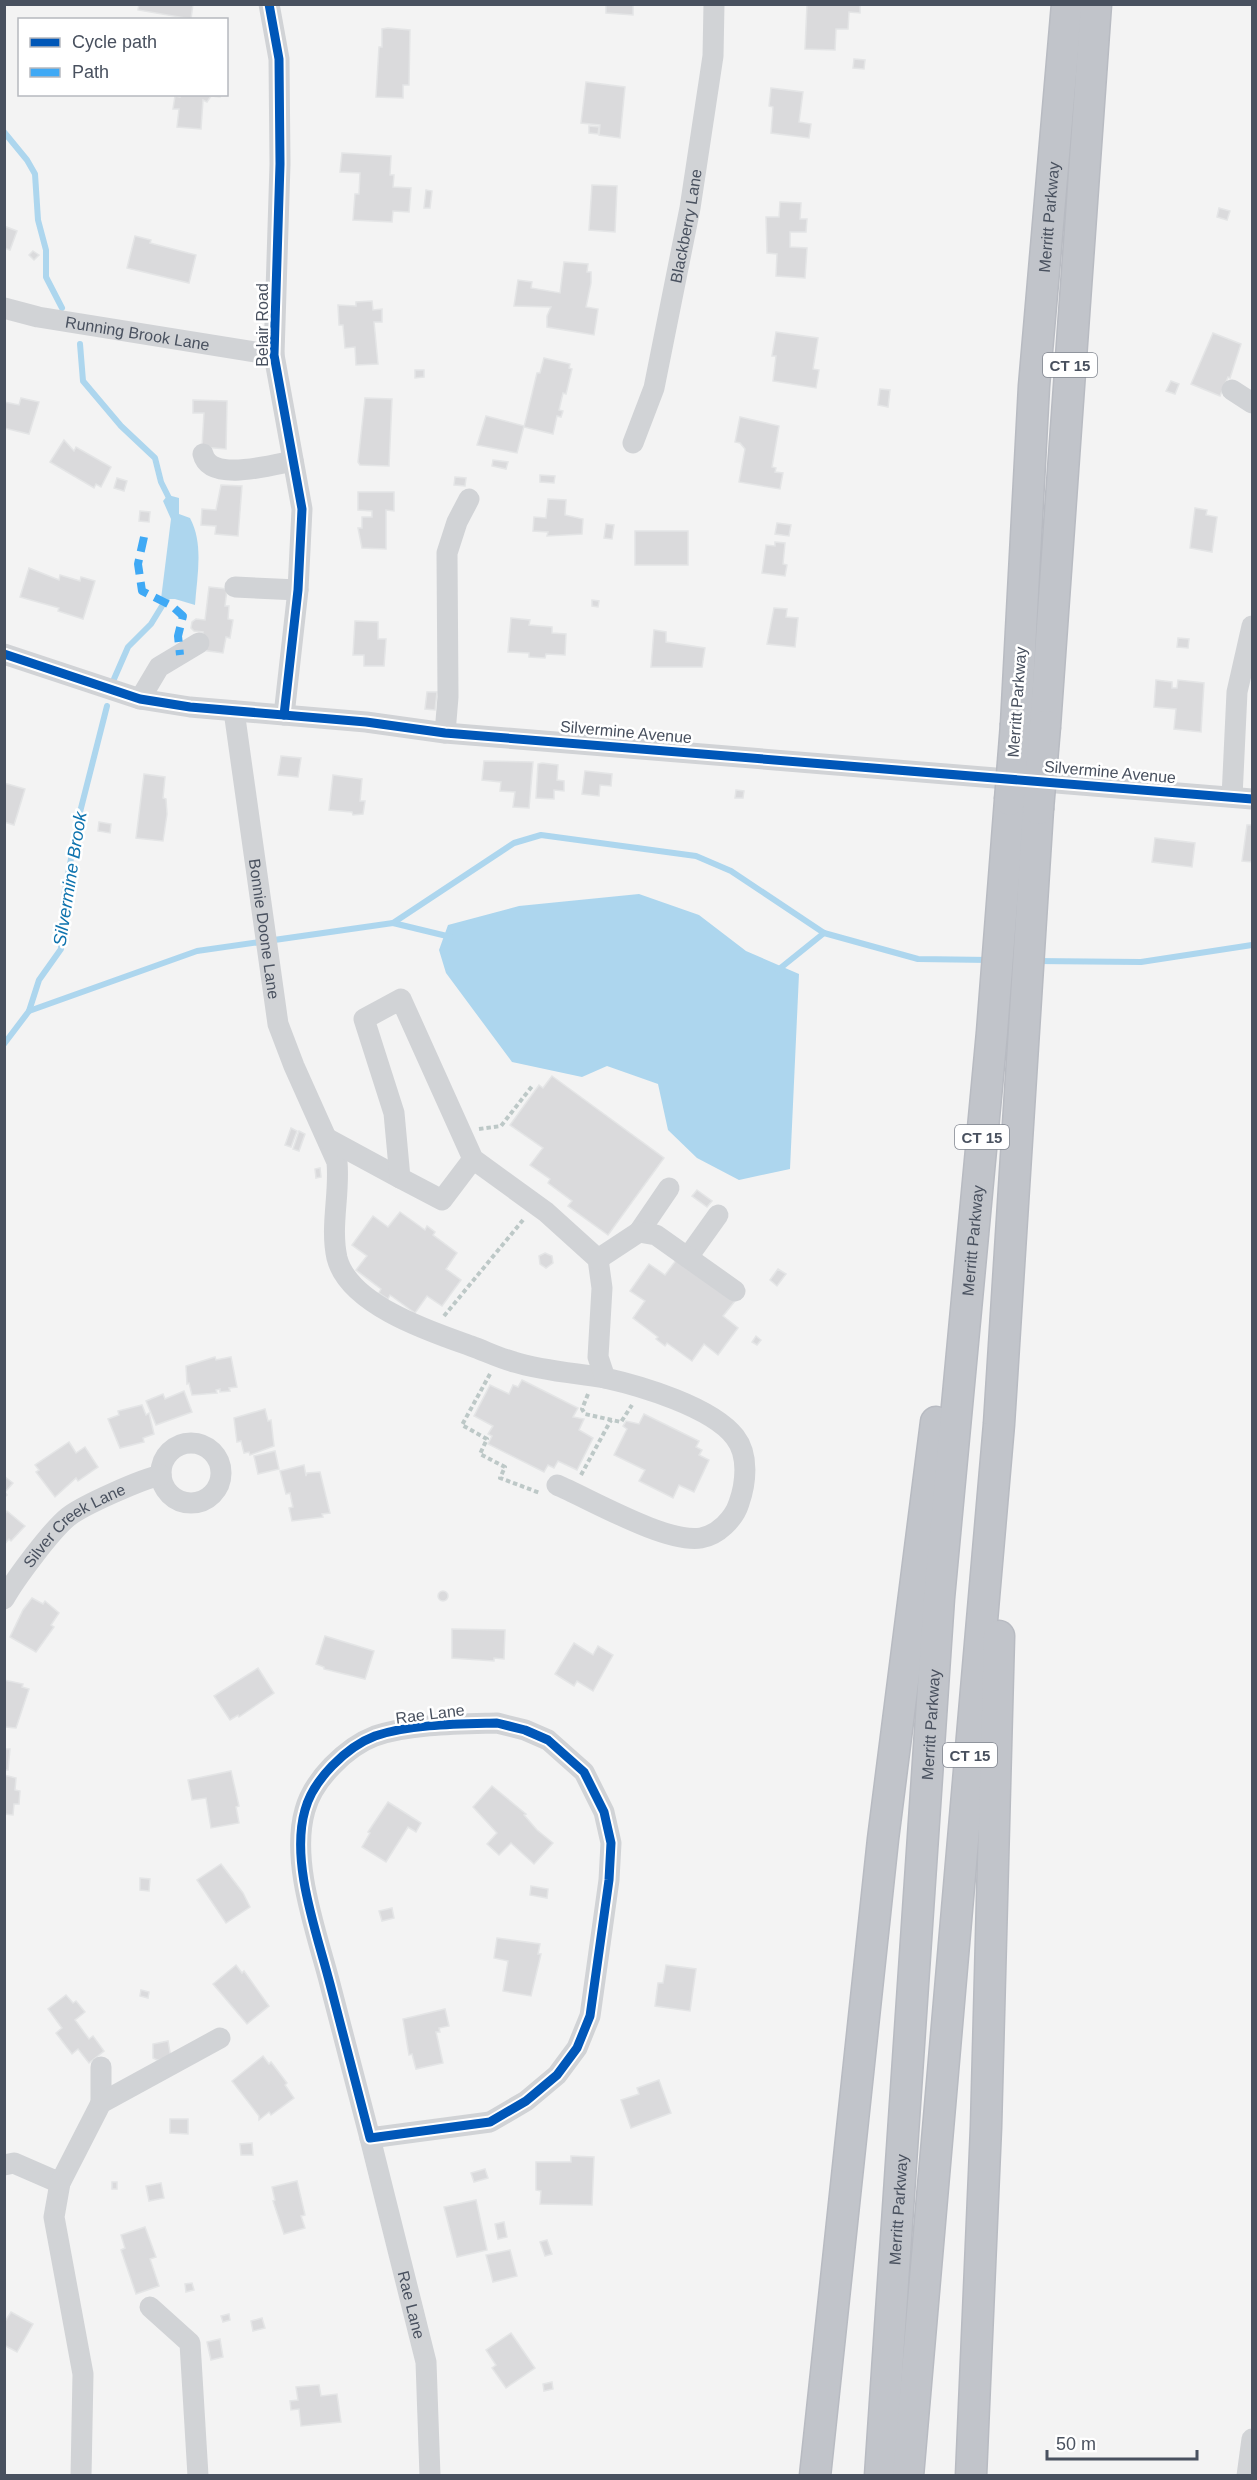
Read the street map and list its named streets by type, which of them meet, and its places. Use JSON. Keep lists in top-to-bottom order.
{
  "streets": {
    "highway": ["Merritt Parkway", "CT 15"],
    "street": [
      "Blackberry Lane",
      "Belair Road",
      "Running Brook Lane",
      "Silvermine Avenue",
      "Bonnie Doone Lane",
      "Silver Creek Lane",
      "Rae Lane"
    ]
  },
  "crossings": [
    ["Belair Road", "Running Brook Lane"],
    ["Belair Road", "Silvermine Avenue"],
    ["Silvermine Avenue", "Bonnie Doone Lane"]
  ],
  "water": ["Silvermine Brook"],
  "legend": ["Cycle path", "Path"],
  "scale_bar": "50 m"
}
